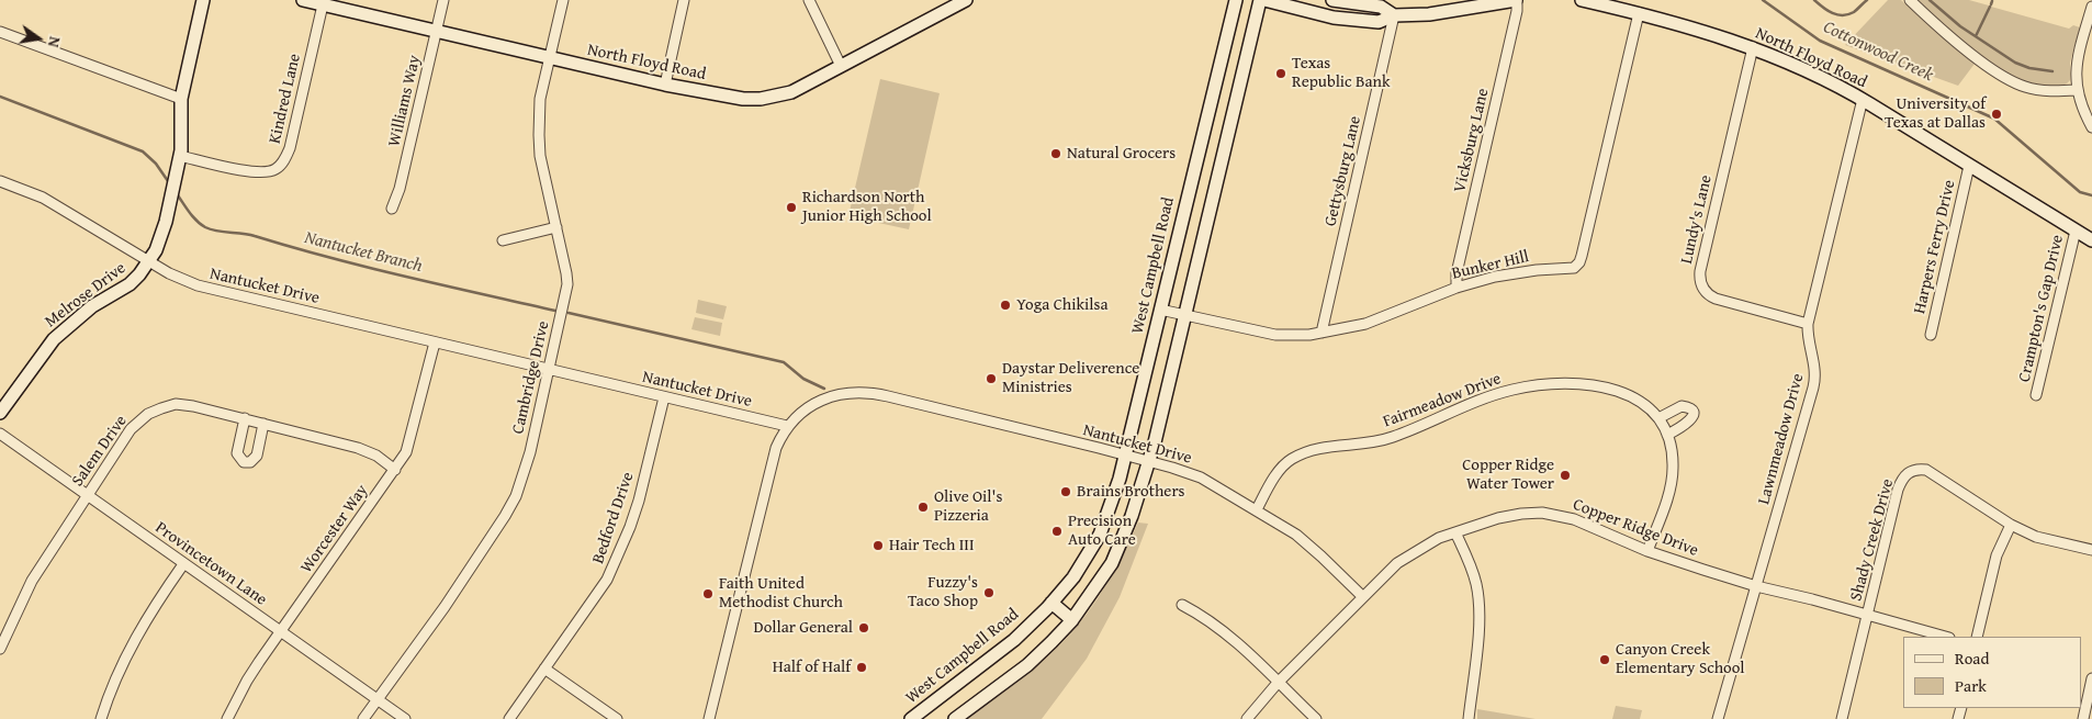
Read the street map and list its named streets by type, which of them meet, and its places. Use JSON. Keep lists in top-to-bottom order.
{
  "streets": {
    "street": [
      "North Floyd Road",
      "Kindred Lane",
      "Williams Way",
      "Vicksburg Lane",
      "Gettysburg Lane",
      "Lundy's Lane",
      "Harpers Ferry Drive",
      "West Campbell Road",
      "Bunker Hill",
      "Nantucket Drive",
      "Melrose Drive",
      "Crampton's Gap Drive",
      "Cambridge Drive",
      "Fairmeadow Drive",
      "Lawnmeadow Drive",
      "Salem Drive",
      "Bedford Drive",
      "Copper Ridge Drive",
      "Worcester Way",
      "Shady Creek Drive",
      "Provincetown Lane"
    ]
  },
  "crossings": [
    ["North Floyd Road", "Kindred Lane"],
    ["North Floyd Road", "Williams Way"],
    ["North Floyd Road", "Lundy's Lane"],
    ["North Floyd Road", "Harpers Ferry Drive"],
    ["North Floyd Road", "Bunker Hill"],
    ["North Floyd Road", "Crampton's Gap Drive"],
    ["North Floyd Road", "Cambridge Drive"],
    ["North Floyd Road", "Lawnmeadow Drive"],
    ["Kindred Lane", "Melrose Drive"],
    ["Vicksburg Lane", "Bunker Hill"],
    ["Gettysburg Lane", "Bunker Hill"],
    ["Lundy's Lane", "Lawnmeadow Drive"],
    ["West Campbell Road", "Bunker Hill"],
    ["West Campbell Road", "Nantucket Drive"],
    ["Nantucket Drive", "Melrose Drive"],
    ["Nantucket Drive", "Cambridge Drive"],
    ["Nantucket Drive", "Fairmeadow Drive"],
    ["Nantucket Drive", "Bedford Drive"],
    ["Nantucket Drive", "Copper Ridge Drive"],
    ["Nantucket Drive", "Worcester Way"],
    ["Cambridge Drive", "Provincetown Lane"],
    ["Fairmeadow Drive", "Copper Ridge Drive"],
    ["Lawnmeadow Drive", "Copper Ridge Drive"],
    ["Salem Drive", "Worcester Way"],
    ["Salem Drive", "Provincetown Lane"],
    ["Copper Ridge Drive", "Shady Creek Drive"],
    ["Worcester Way", "Provincetown Lane"]
  ],
  "water": ["Cottonwood Creek", "Nantucket Branch"],
  "places": [
    "Texas Republic Bank",
    "University of Texas at Dallas",
    "Natural Grocers",
    "Richardson North Junior High School",
    "Yoga Chikilsa",
    "Daystar Deliverence Ministries",
    "Copper Ridge Water Tower",
    "Brains Brothers",
    "Olive Oil's Pizzeria",
    "Precision Auto Care",
    "Hair Tech III",
    "Fuzzy's Taco Shop",
    "Faith United Methodist Church",
    "Dollar General",
    "Canyon Creek Elementary School",
    "Half of Half"
  ],
  "legend": ["Road", "Park"],
  "north": "right"
}
